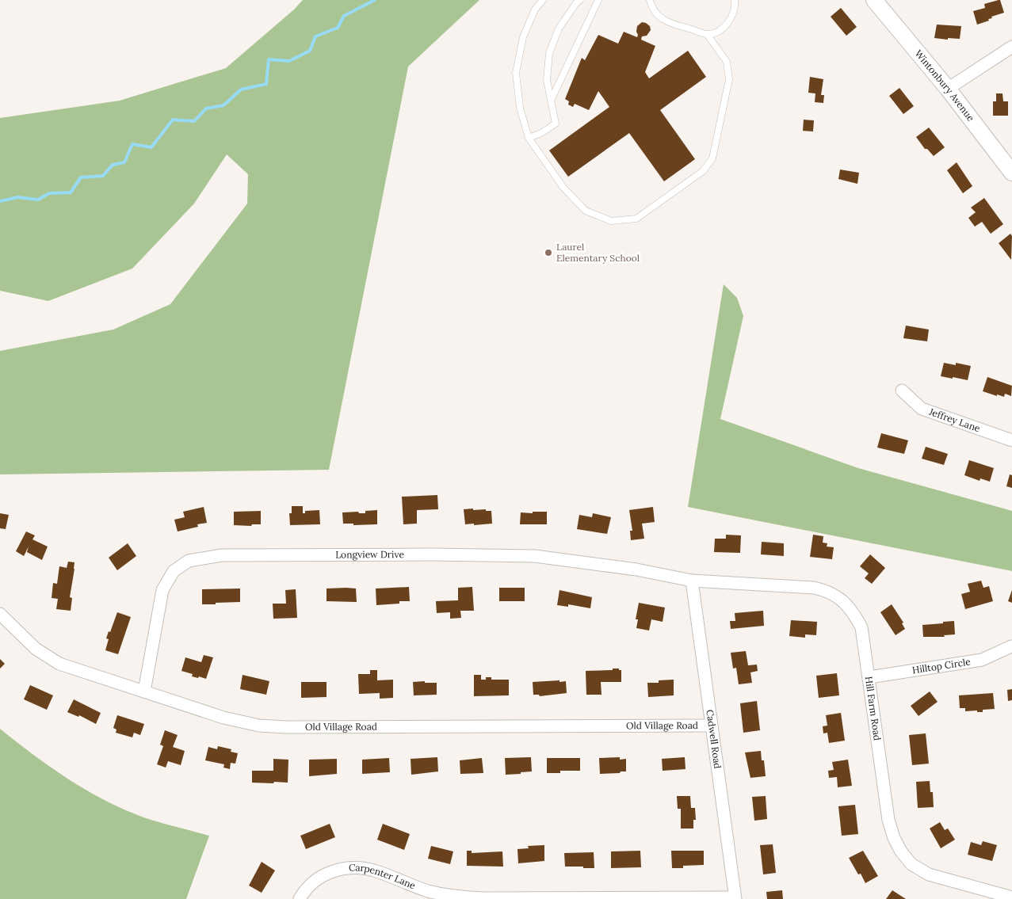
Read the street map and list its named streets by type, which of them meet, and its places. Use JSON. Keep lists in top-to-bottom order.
{
  "streets": {
    "street": [
      "Wintonbury Avenue",
      "Jeffrey Lane",
      "Longview Drive",
      "Hilltop Circle",
      "Hill Farm Road",
      "Old Village Road",
      "Cadwell Road",
      "Carpenter Lane"
    ]
  },
  "crossings": [
    ["Longview Drive", "Hill Farm Road"],
    ["Longview Drive", "Old Village Road"],
    ["Longview Drive", "Cadwell Road"],
    ["Hilltop Circle", "Hill Farm Road"],
    ["Hill Farm Road", "Cadwell Road"],
    ["Old Village Road", "Cadwell Road"],
    ["Cadwell Road", "Carpenter Lane"]
  ],
  "places": ["Laurel Elementary School"]
}
